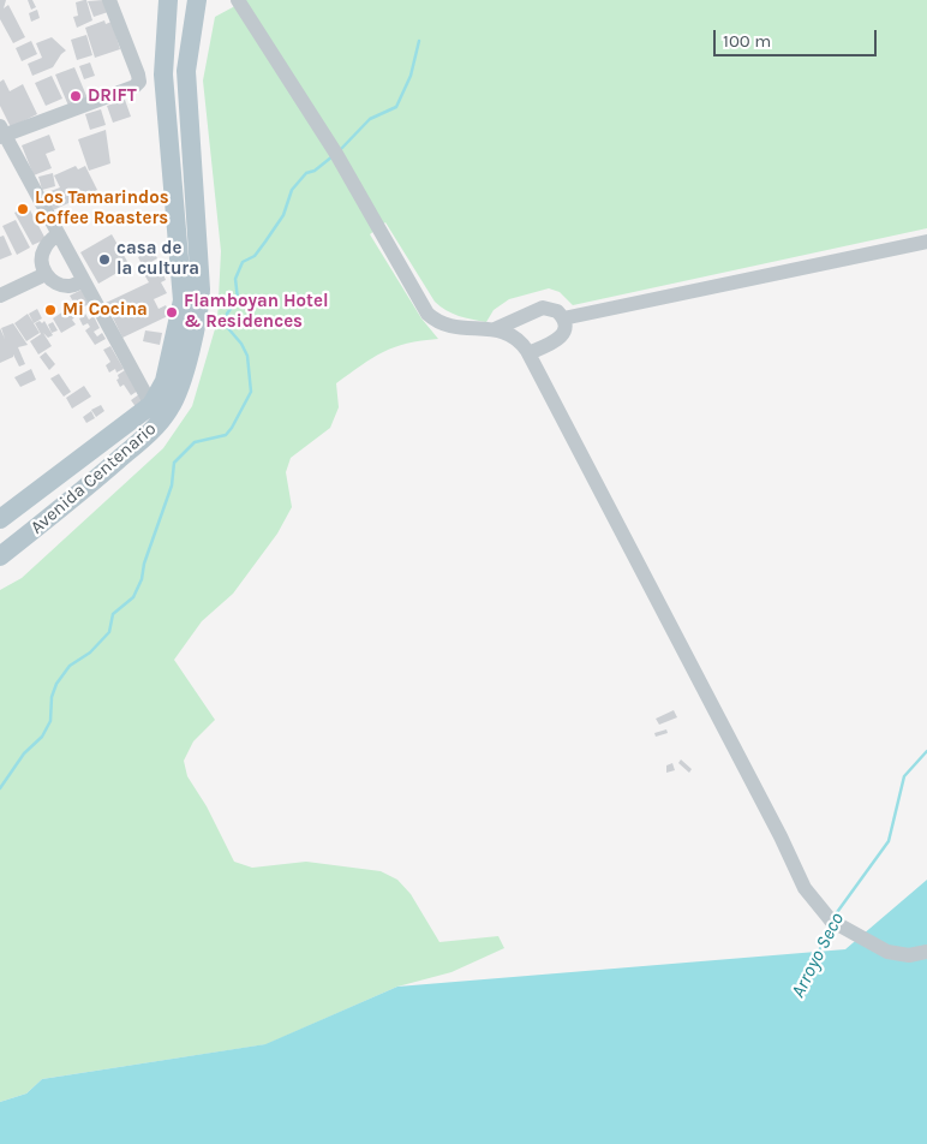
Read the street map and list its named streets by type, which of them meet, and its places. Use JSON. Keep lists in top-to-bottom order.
{
  "streets": {
    "main road": ["Avenida Centenario"]
  },
  "water": ["Arroyo Seco"],
  "places": [
    "DRIFT",
    "Los Tamarindos Coffee Roasters",
    "casa de la cultura",
    "Mi Cocina",
    "Flamboyan Hotel & Residences"
  ],
  "scale_bar": "100 m"
}
